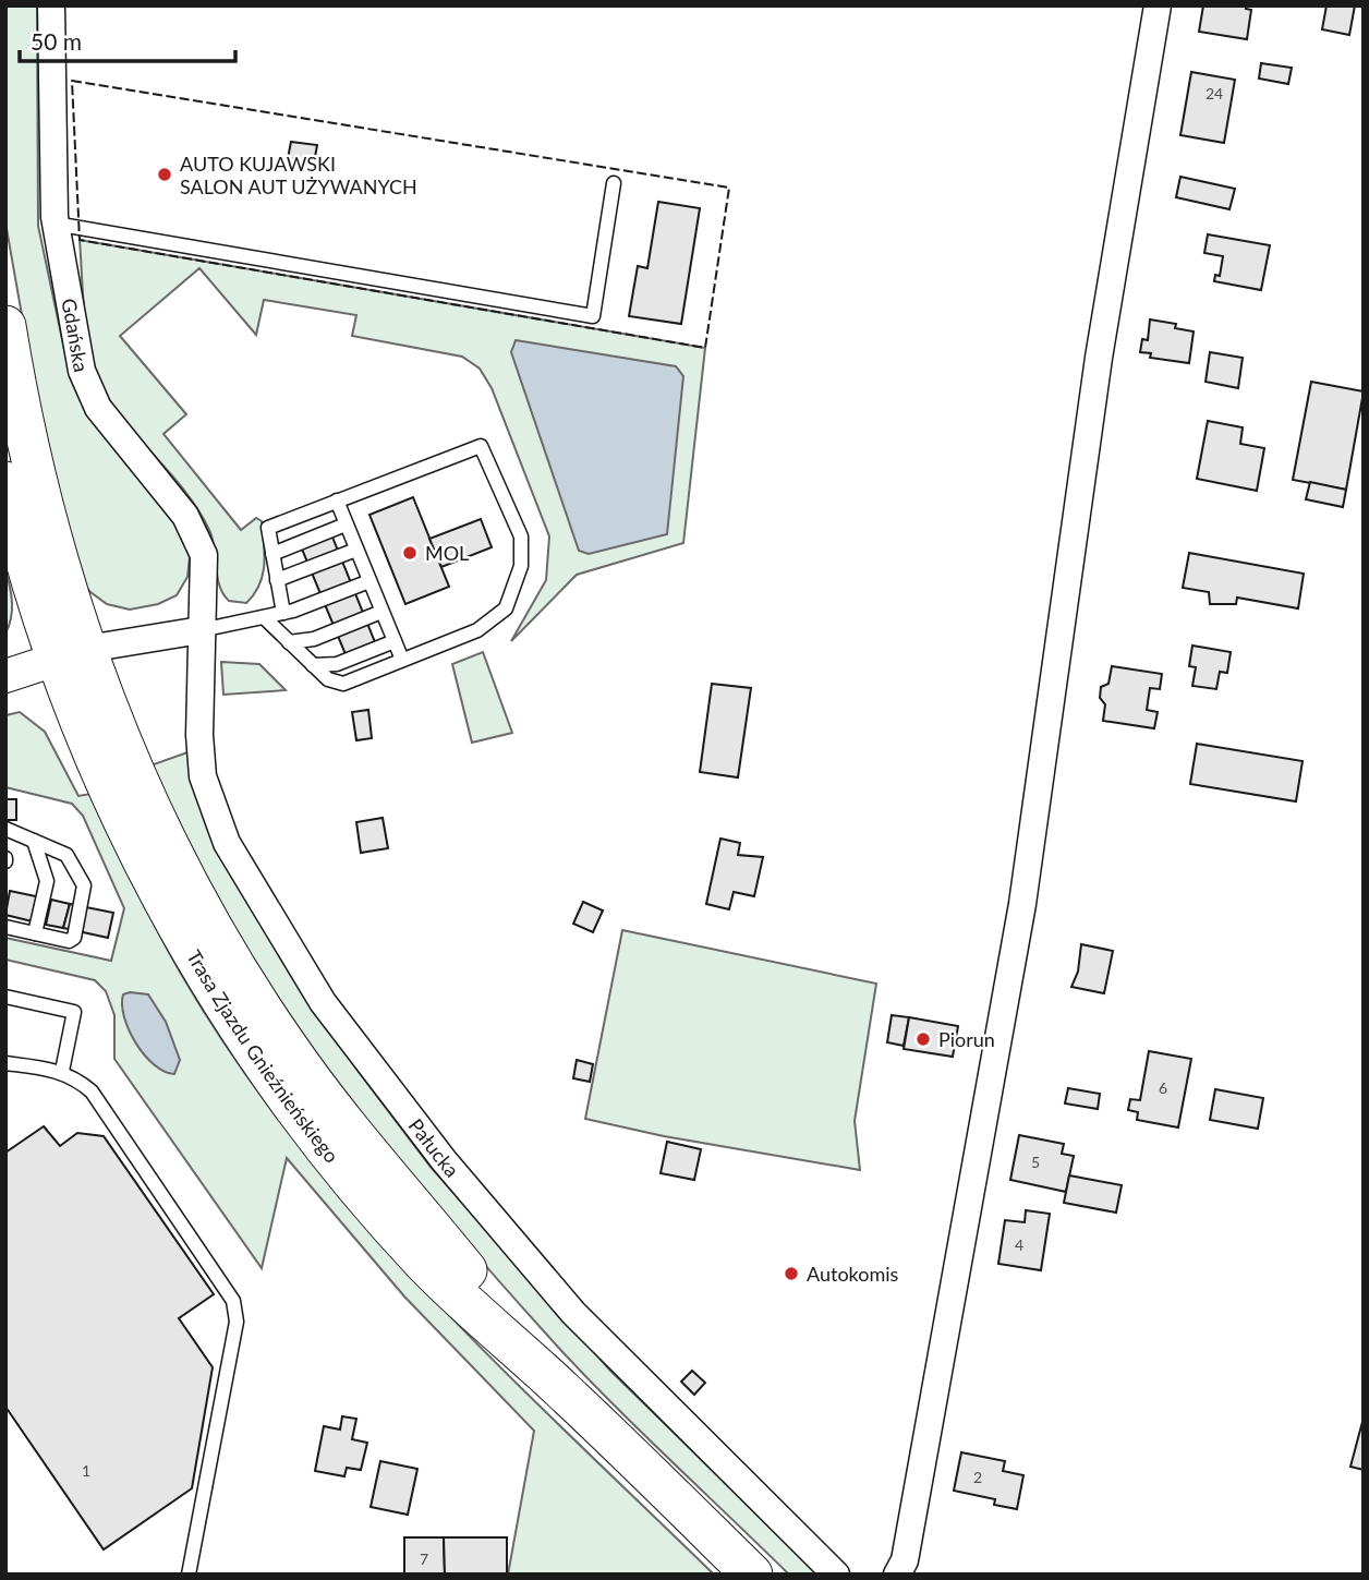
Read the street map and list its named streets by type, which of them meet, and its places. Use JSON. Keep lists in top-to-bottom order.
{
  "streets": {
    "main road": ["Trasa Zjazdu Gnieźnieńskiego"],
    "street": ["Gdańska", "Pałucka"]
  },
  "crossings": [
    ["Gdańska", "Pałucka"]
  ],
  "places": [
    "AUTO KUJAWSKI SALON AUT UŻYWANYCH",
    "MOL",
    "Piorun",
    "Autokomis"
  ],
  "house_numbers": [
    "24",
    "6",
    "5",
    "4",
    "1",
    "2",
    "7"
  ],
  "scale_bar": "50 m"
}
